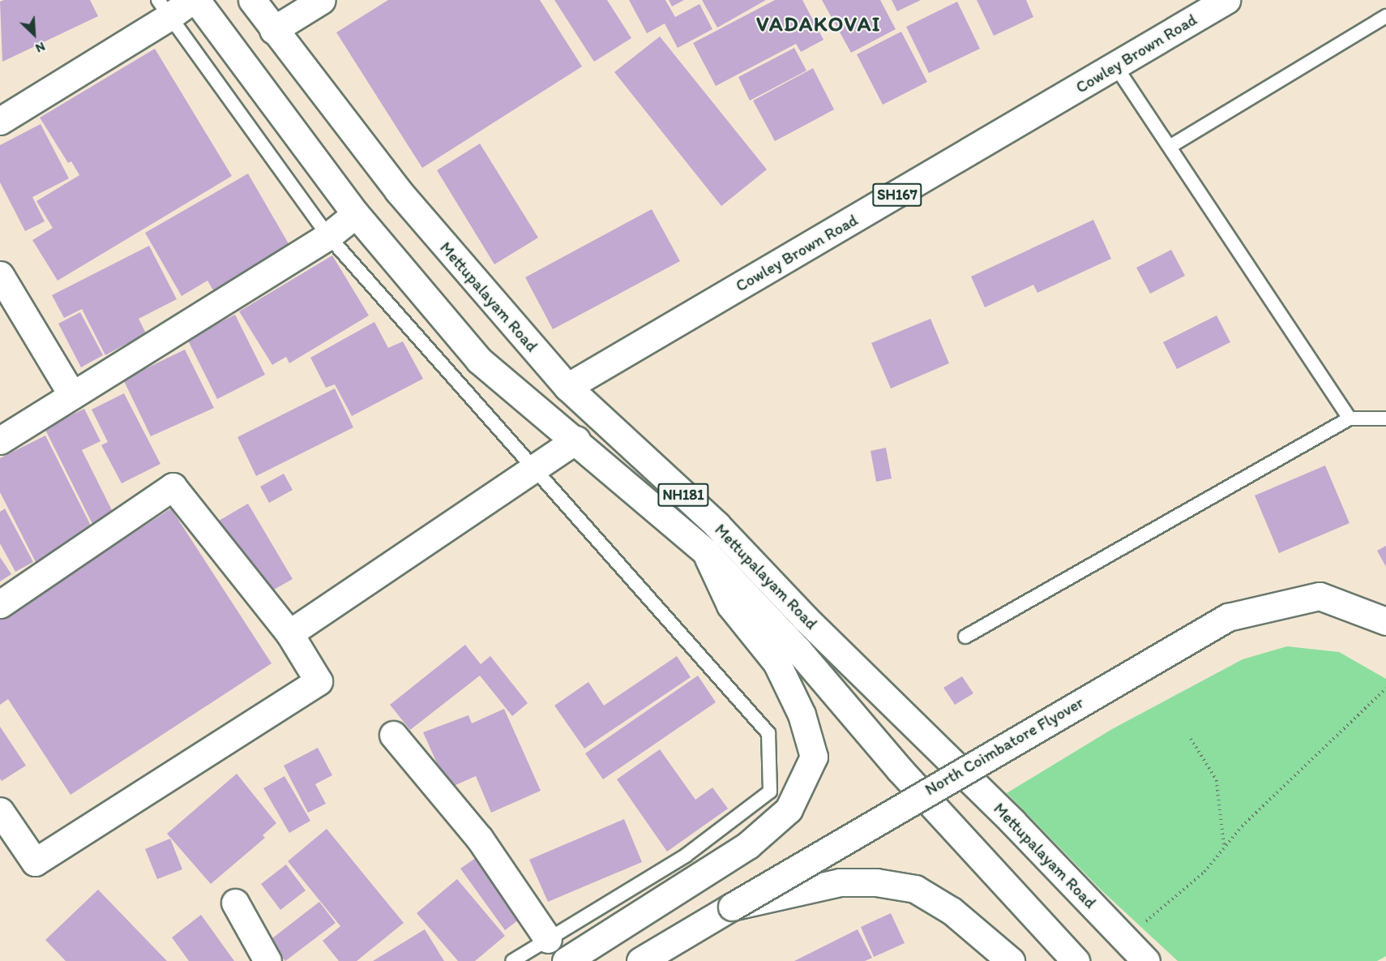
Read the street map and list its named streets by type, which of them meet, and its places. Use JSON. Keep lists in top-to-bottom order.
{
  "streets": {
    "main road": [
      "Cowley Brown Road",
      "SH167",
      "Mettupalayam Road",
      "NH181",
      "North Coimbatore Flyover"
    ]
  },
  "crossings": [
    ["Cowley Brown Road", "Mettupalayam Road"]
  ],
  "districts": ["VADAKOVAI"],
  "north": "bottom right"
}
